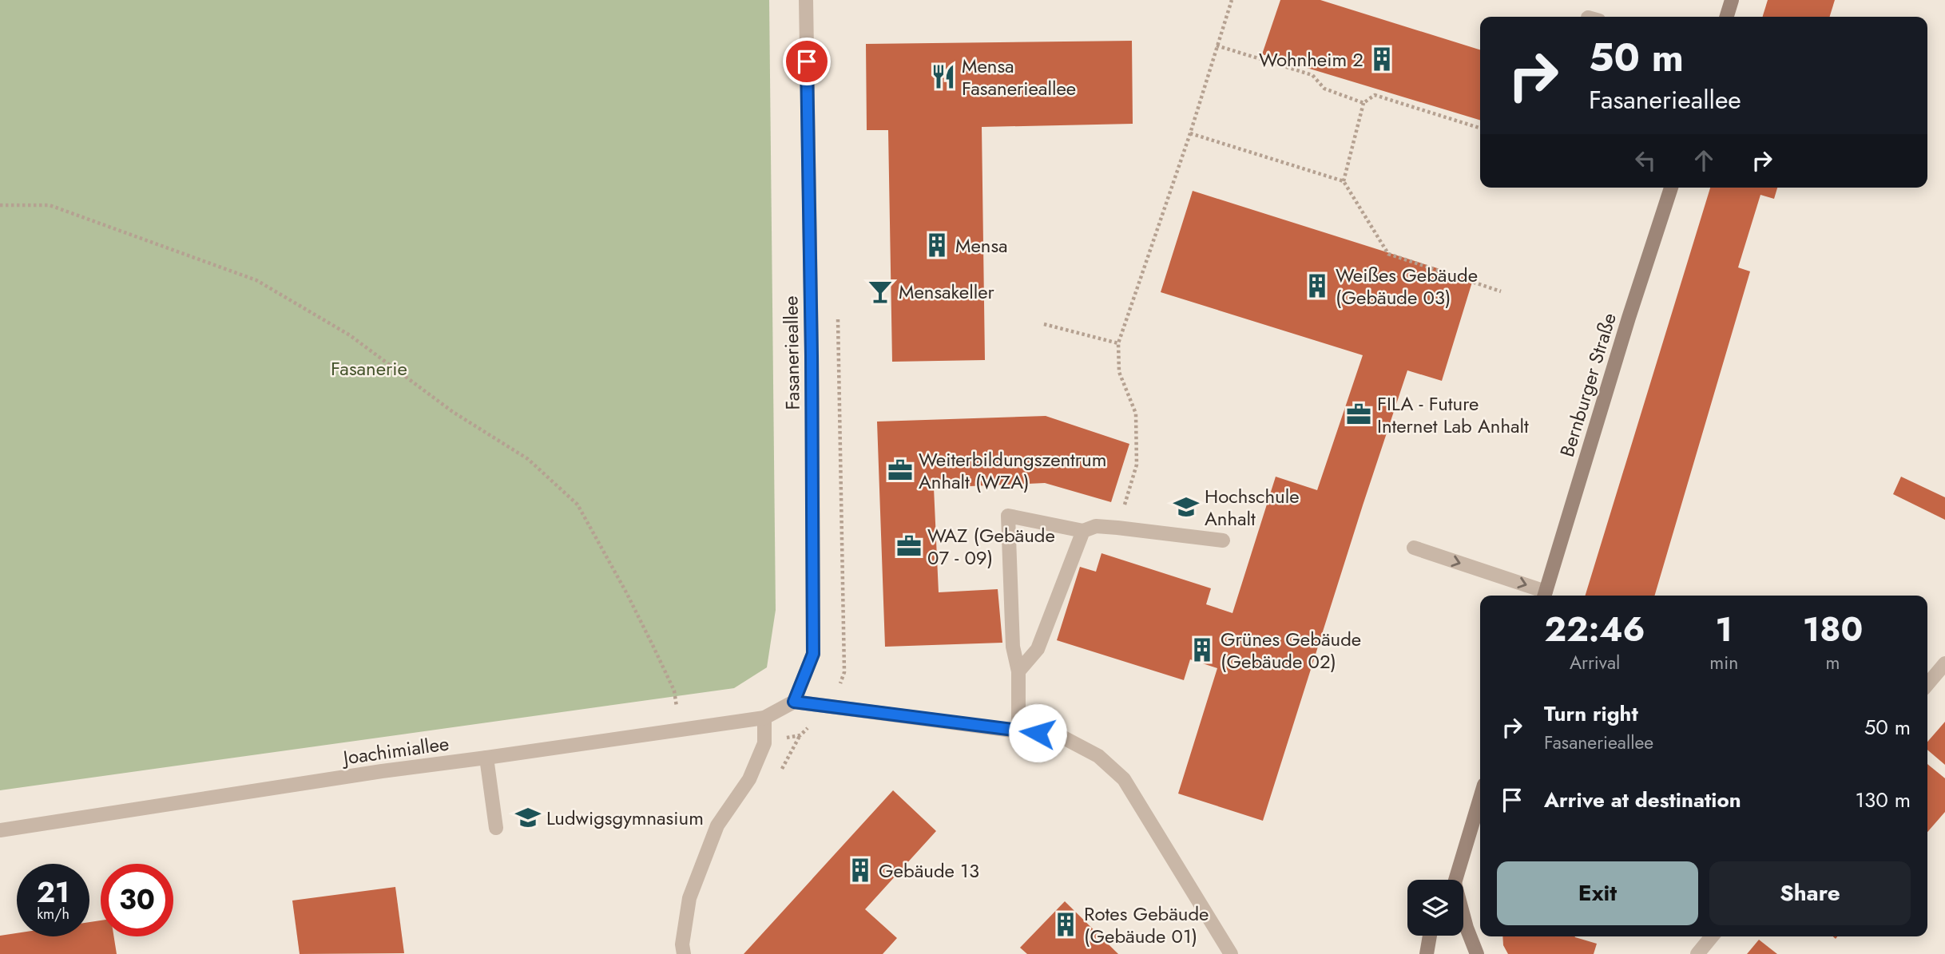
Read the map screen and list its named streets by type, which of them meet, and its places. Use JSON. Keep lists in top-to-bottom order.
{
  "streets": {
    "main road": ["Bernburger Straße"],
    "street": ["Fasanerieallee", "Joachimiallee"]
  },
  "crossings": [
    ["Fasanerieallee", "Joachimiallee"]
  ],
  "parks": ["Fasanerie"],
  "places": {
    "building": [
      "Wohnheim 2",
      "Mensa",
      "Weißes Gebäude (Gebäude 03)",
      "Grünes Gebäude (Gebäude 02)",
      "Gebäude 13",
      "Rotes Gebäude (Gebäude 01)"
    ],
    "restaurant": ["Mensa Fasanerieallee"],
    "bar": ["Mensakeller"],
    "office": ["FILA - Future Internet Lab Anhalt", "Weiterbildungszentrum Anhalt (WZA)", "WAZ (Gebäude 07 - 09)"],
    "school or university": ["Hochschule Anhalt", "Ludwigsgymnasium"]
  },
  "page": {
    "turn": ["50 m", "Fasanerieallee"],
    "eta": [
      "22:46",
      "Arrival",
      "1",
      "min",
      "180",
      "m"
    ],
    "list": [
      {
        "name": "Turn right",
        "note": "Fasanerieallee",
        "value": "50 m"
      },
      {
        "name": "Arrive at destination",
        "value": "130 m"
      }
    ],
    "buttons": ["Exit", "Share"],
    "speed": "21 km/h",
    "limit": "30"
  }
}
